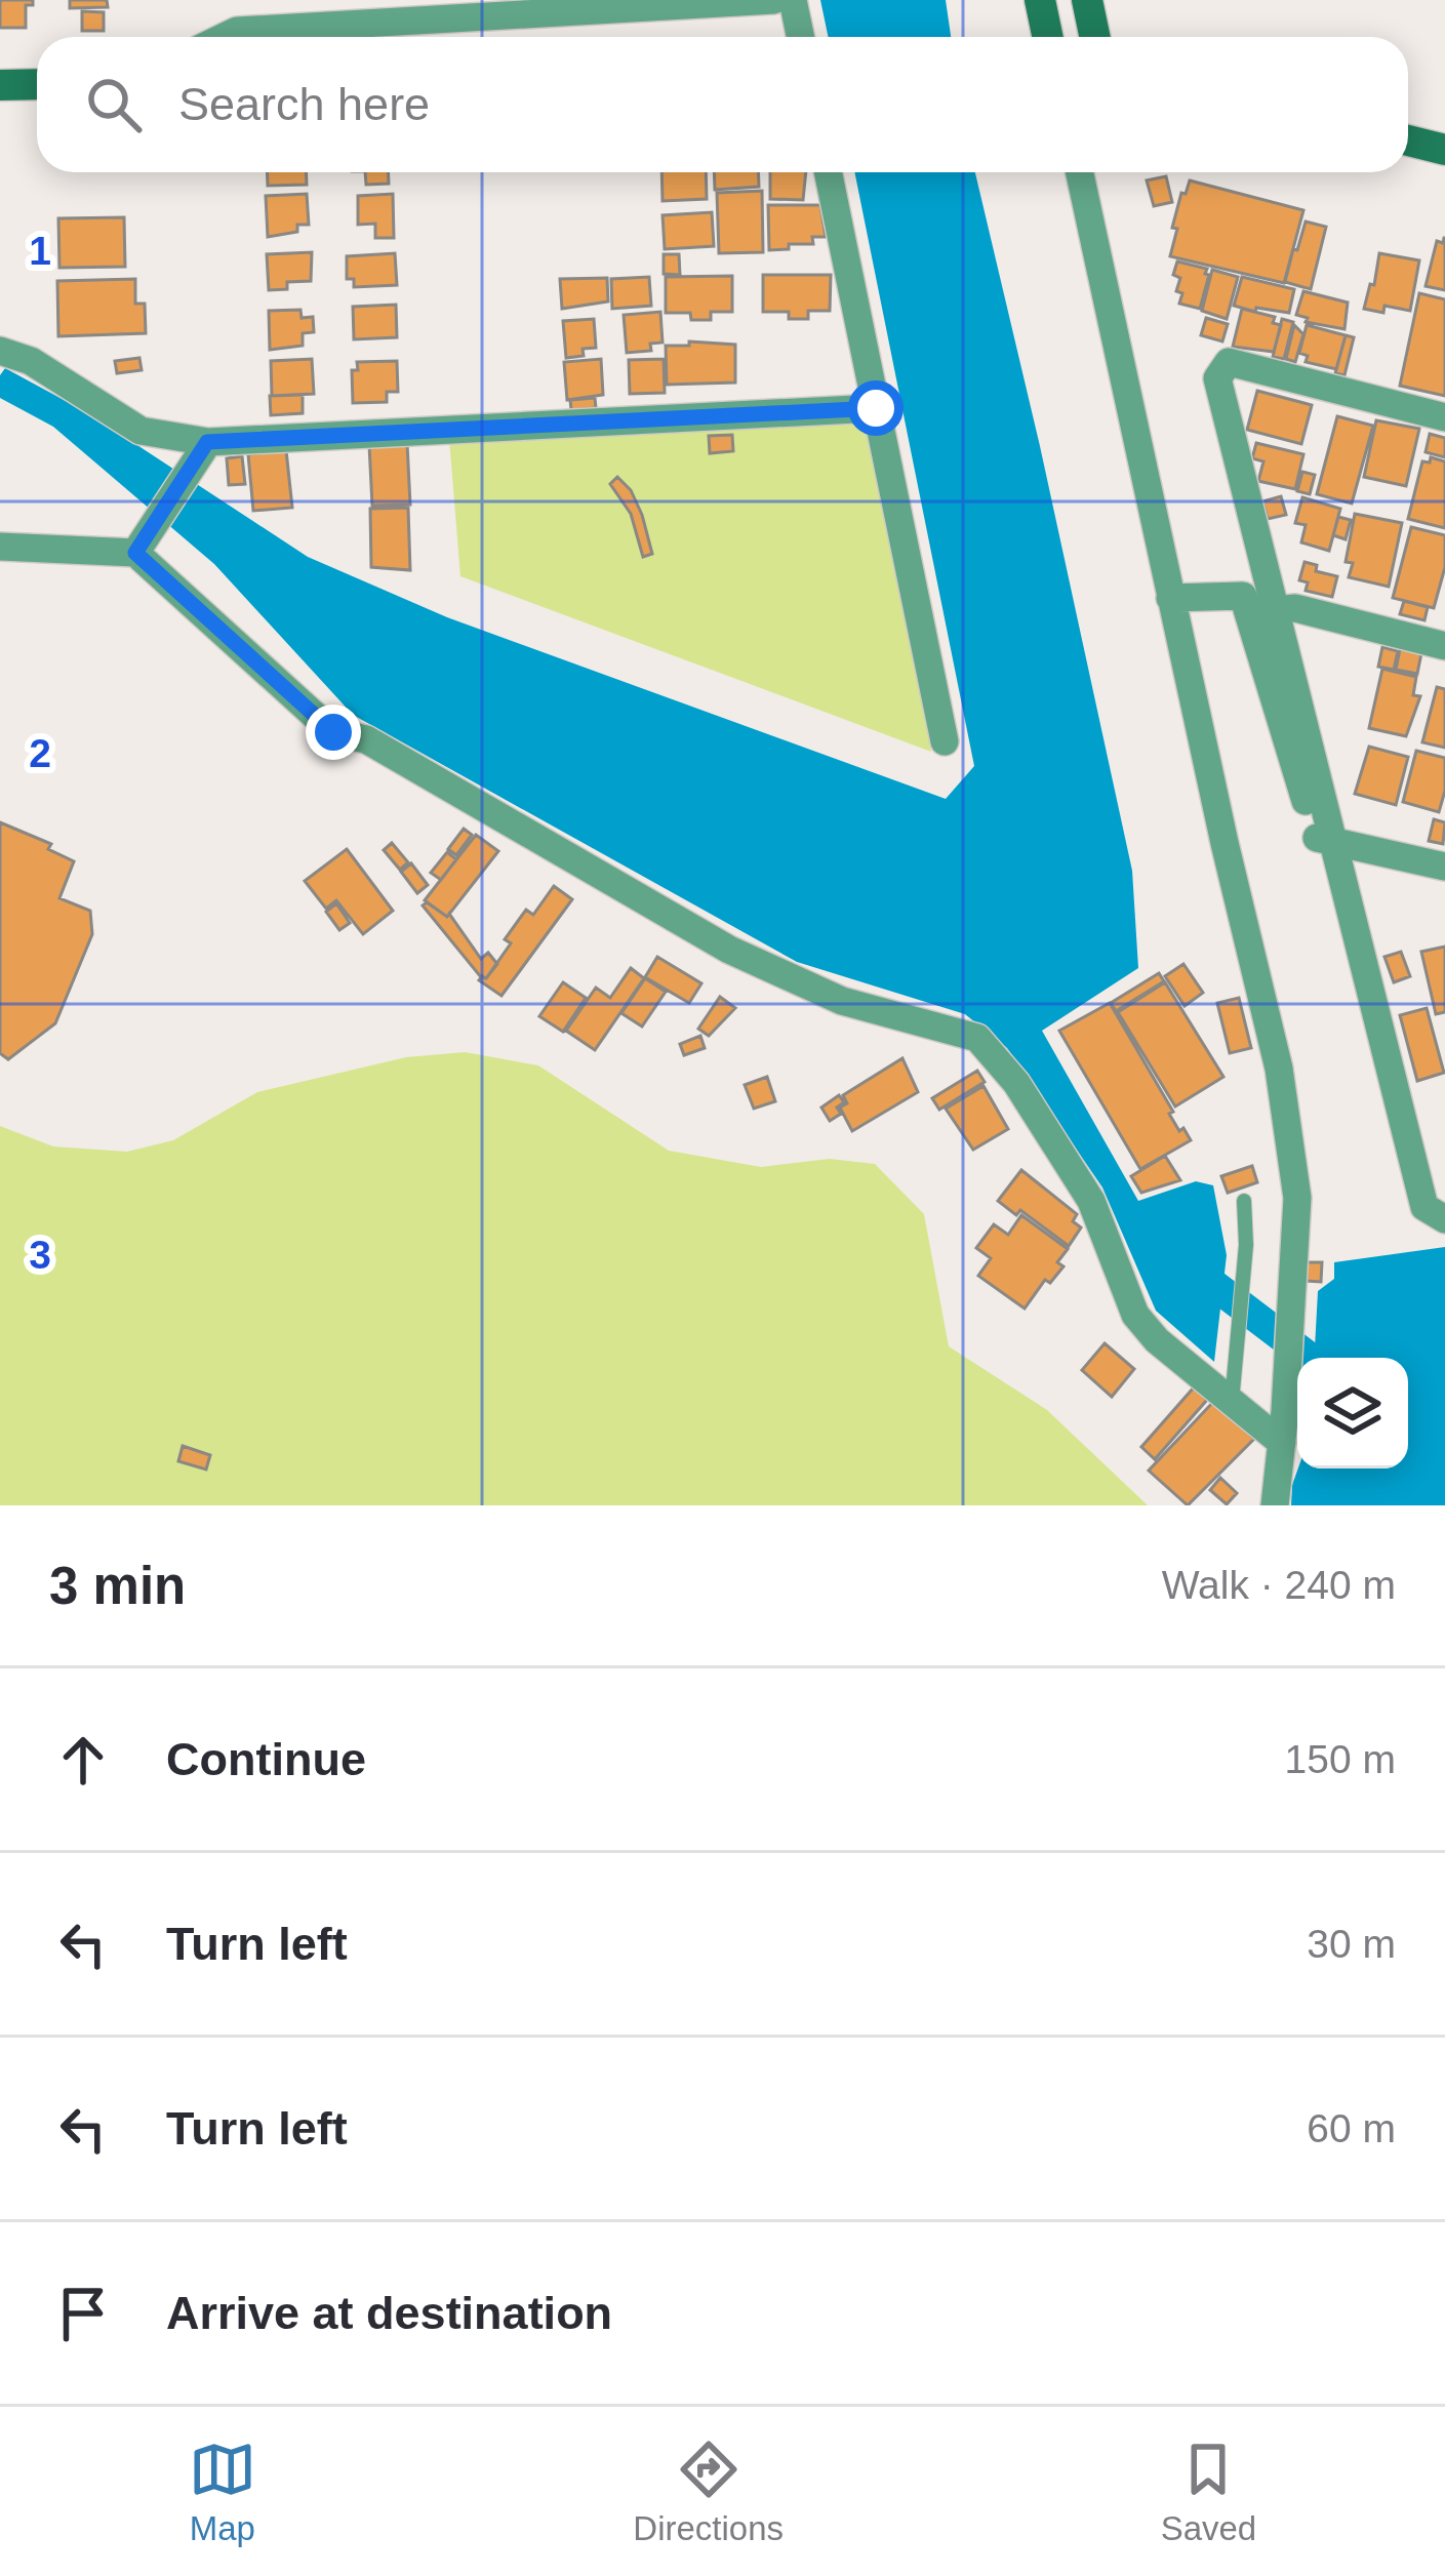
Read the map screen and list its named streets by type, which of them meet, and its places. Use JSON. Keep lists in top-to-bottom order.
{
  "page": {
    "search": "Search here",
    "heading": ["3 min", "Walk · 240 m"],
    "list": [
      ["Continue", "150 m"],
      ["Turn left", "30 m"],
      ["Turn left", "60 m"],
      "Arrive at destination"
    ],
    "nav": ["Map", "Directions", "Saved"]
  },
  "grid": {
    "rows": ["1", "2", "3"]
  }
}
